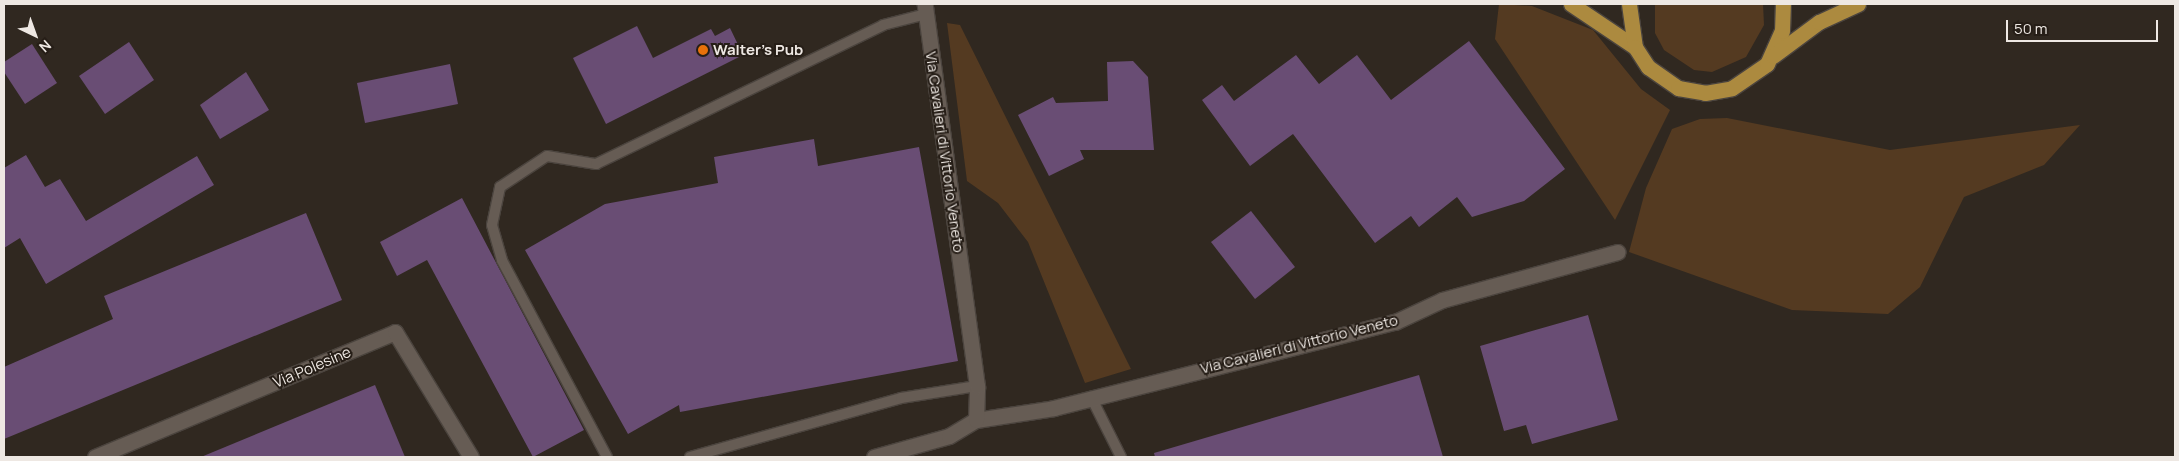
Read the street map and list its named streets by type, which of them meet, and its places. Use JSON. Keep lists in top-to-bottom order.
{
  "streets": {
    "street": ["Via Cavalieri di Vittorio Veneto", "Via Polesine"]
  },
  "places": ["Walter's Pub"],
  "scale_bar": "50 m",
  "north": "bottom right"
}
